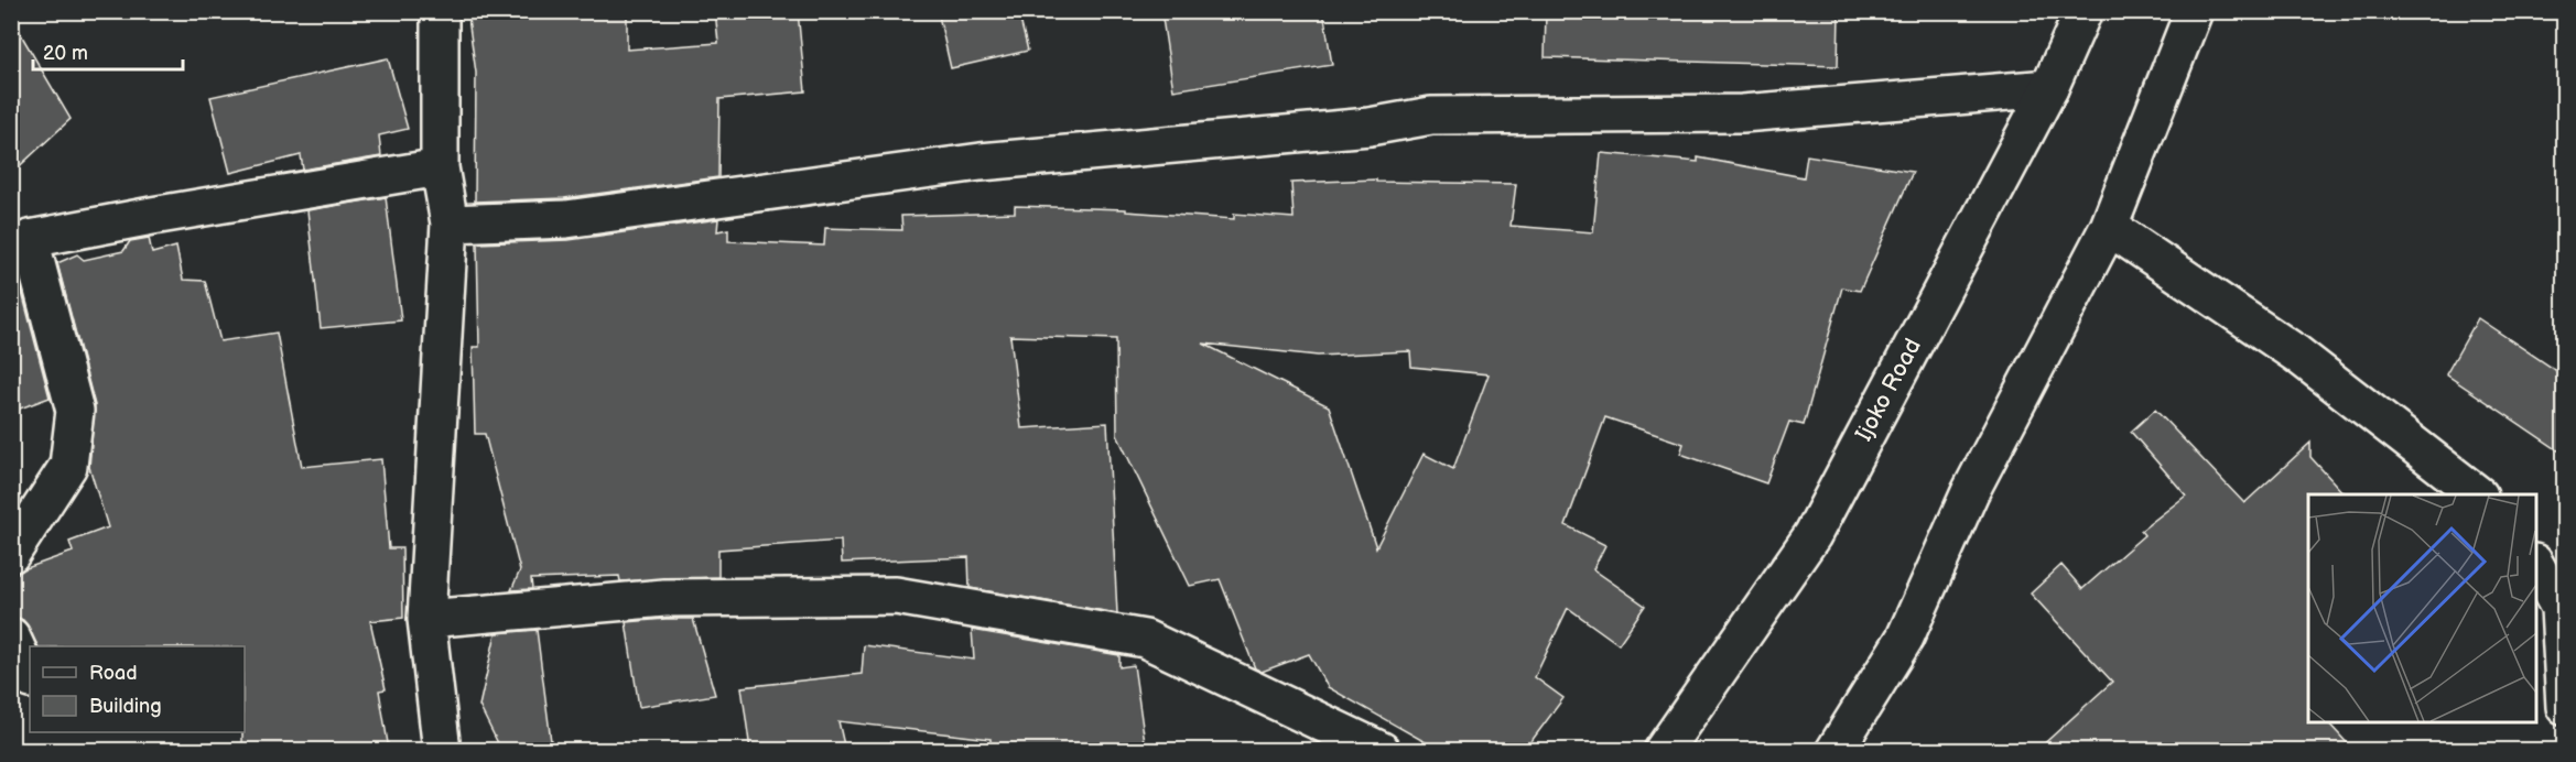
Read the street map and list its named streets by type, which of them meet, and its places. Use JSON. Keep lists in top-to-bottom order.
{
  "streets": {
    "street": ["Ijoko Road"]
  },
  "legend": ["Road", "Building"],
  "scale_bar": "20 m"
}
